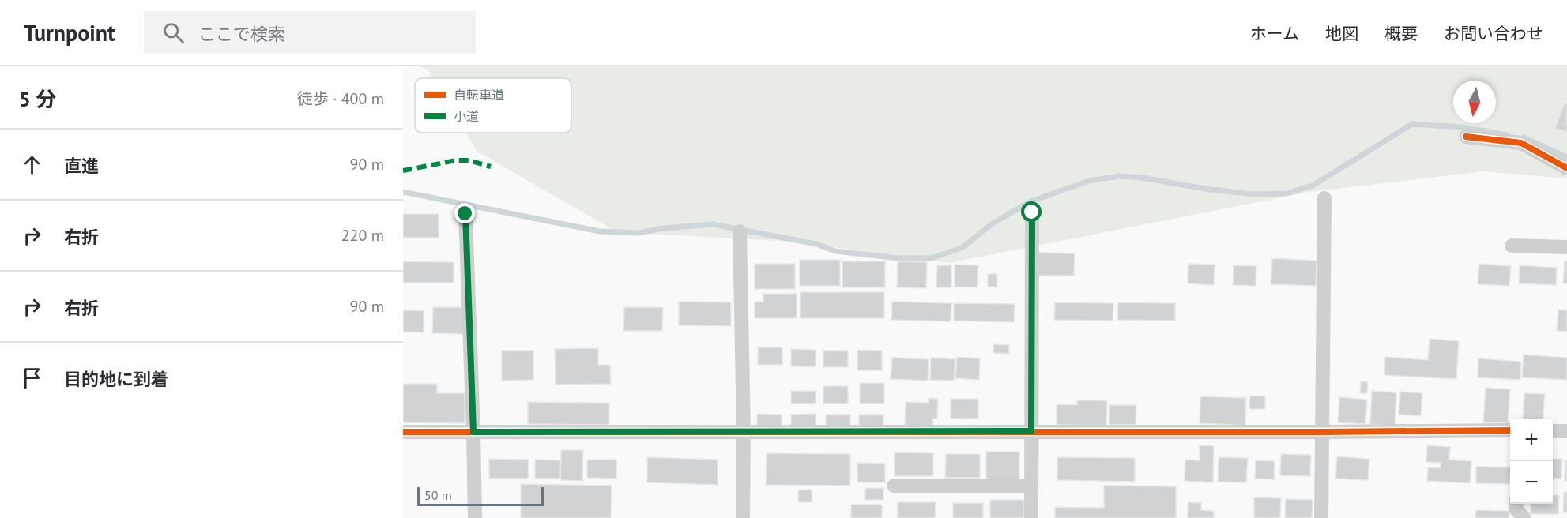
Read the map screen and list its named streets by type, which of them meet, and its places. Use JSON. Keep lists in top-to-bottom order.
{
  "legend": ["自転車道", "小道"],
  "scale_bar": "50 m",
  "north": "bottom",
  "page": {
    "header": "Turnpoint",
    "search": "ここで検索",
    "nav": [
      "ホーム",
      "地図",
      "概要",
      "お問い合わせ"
    ],
    "heading": ["5 分", "徒歩 · 400 m"],
    "list": [
      ["直進", "90 m"],
      ["右折", "220 m"],
      ["右折", "90 m"],
      "目的地に到着"
    ],
    "map_buttons": ["+", "−"],
    "scale": "50 m"
  }
}
